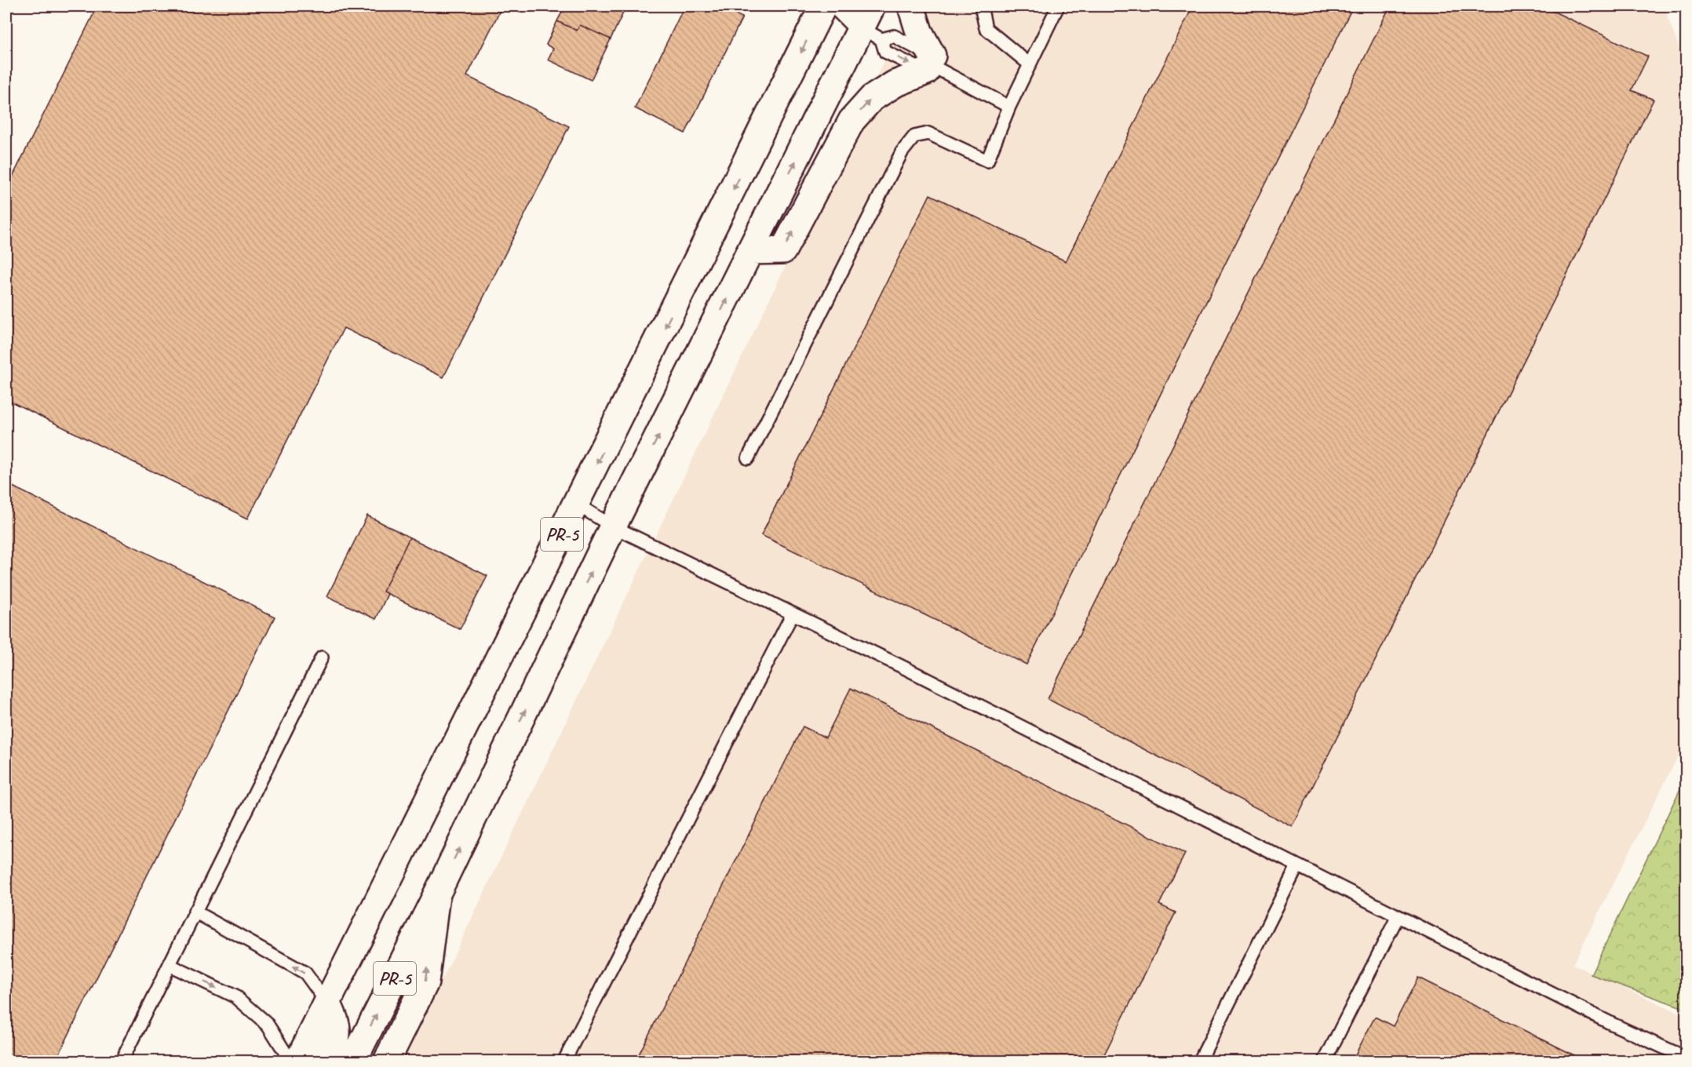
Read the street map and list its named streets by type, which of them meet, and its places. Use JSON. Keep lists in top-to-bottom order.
{
  "streets": {
    "main road": ["PR-5"]
  }
}
